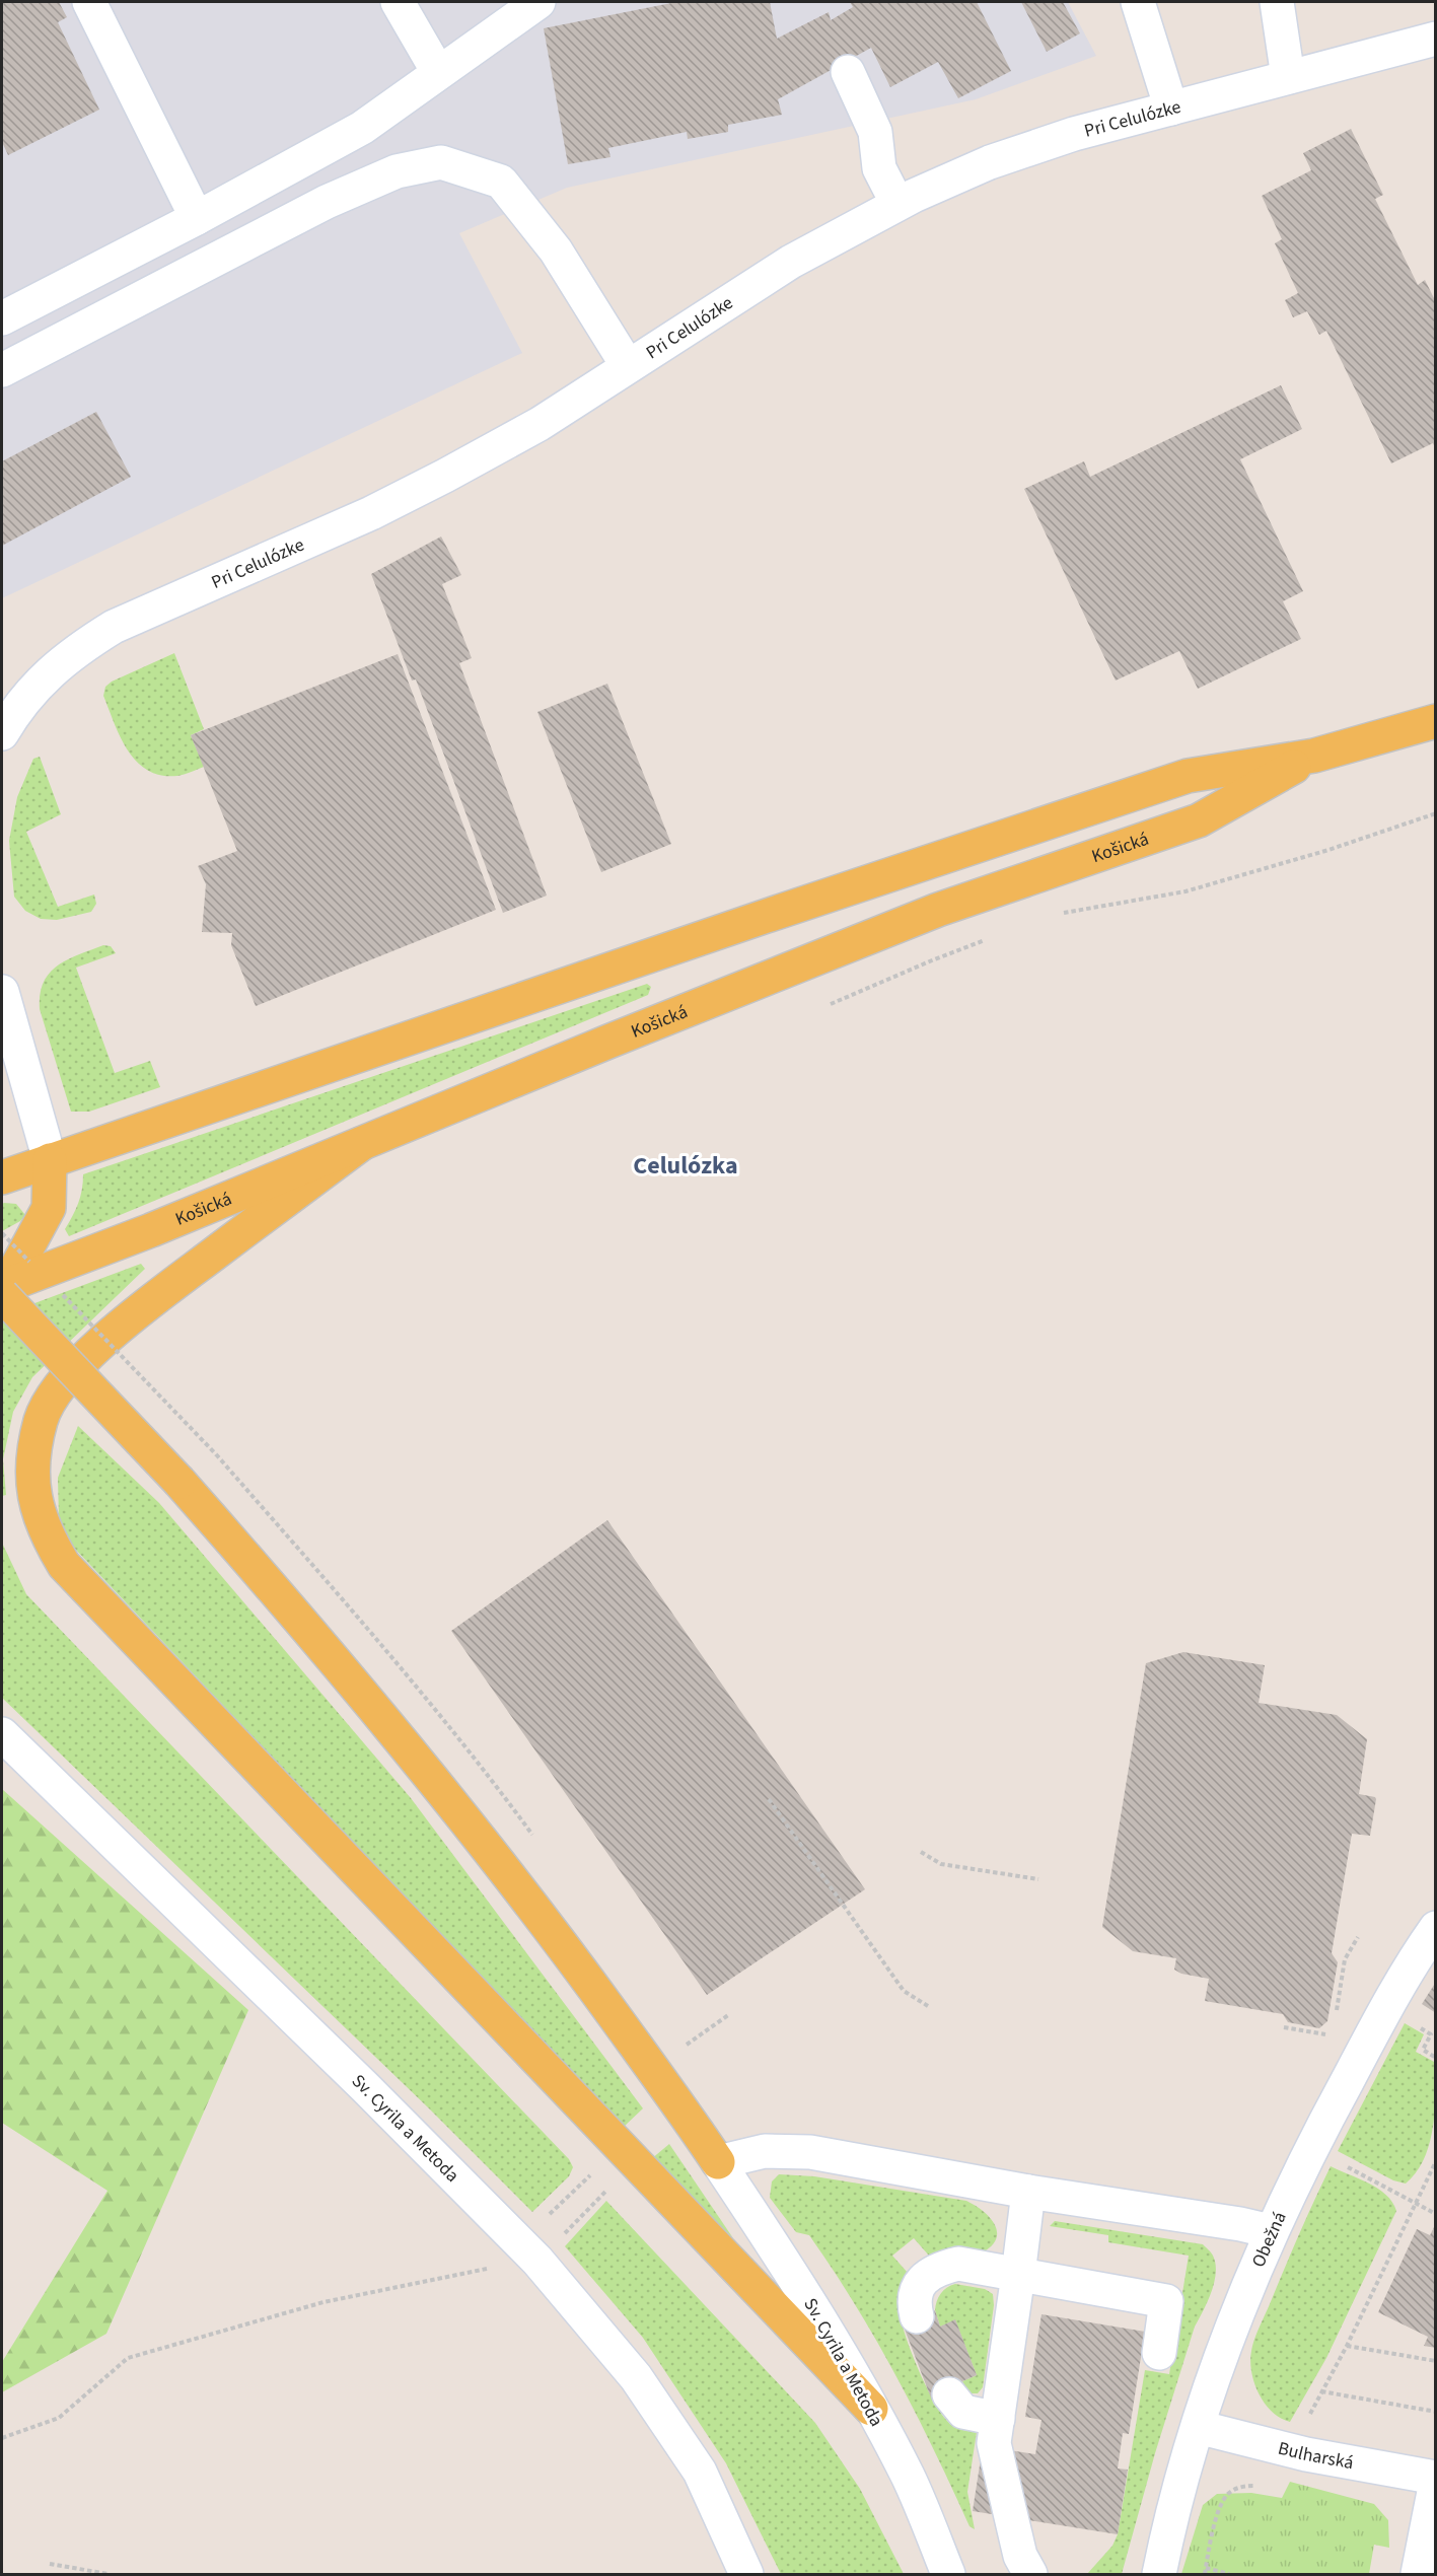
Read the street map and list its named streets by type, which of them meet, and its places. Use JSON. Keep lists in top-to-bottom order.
{
  "streets": {
    "main road": ["Košická"],
    "street": [
      "Pri Celulózke",
      "Sv. Cyrila a Metoda",
      "Obežná",
      "Bulharská"
    ]
  },
  "crossings": [
    ["Obežná", "Bulharská"]
  ],
  "districts": ["Celulózka"]
}
